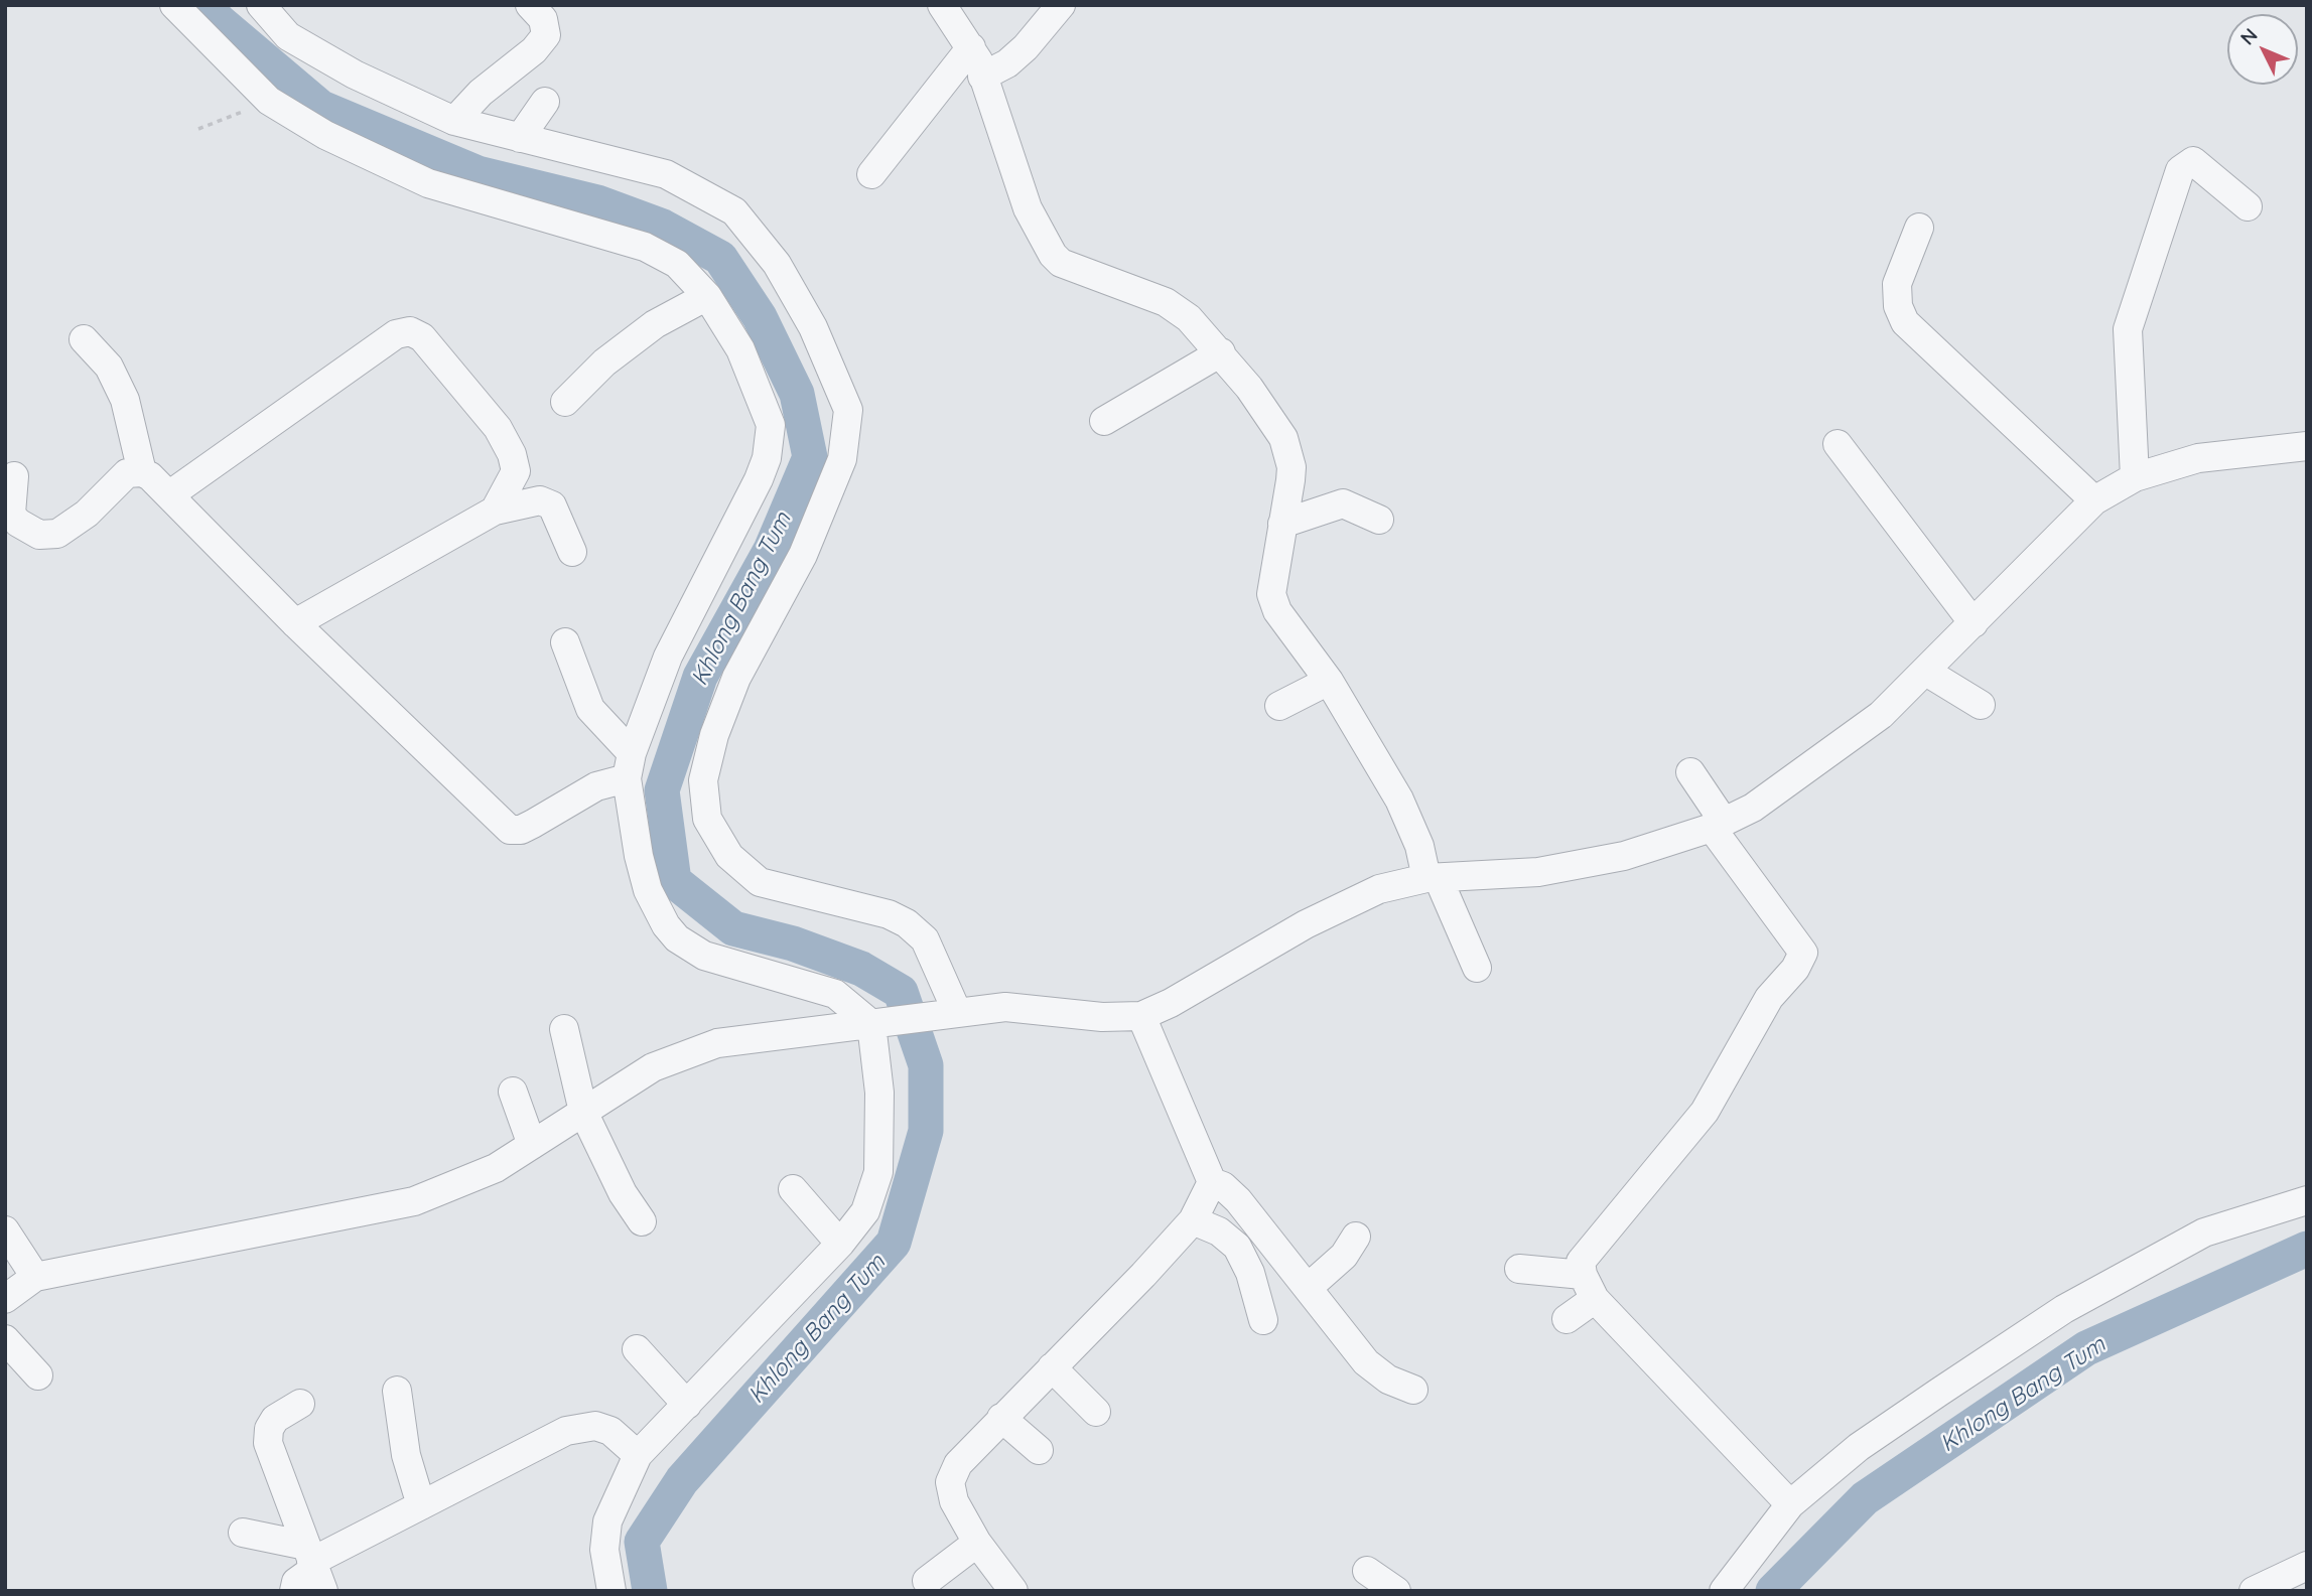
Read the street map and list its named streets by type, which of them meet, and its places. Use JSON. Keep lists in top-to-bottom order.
{
  "water": ["Khlong Bang Tum"],
  "north": "top left"
}
